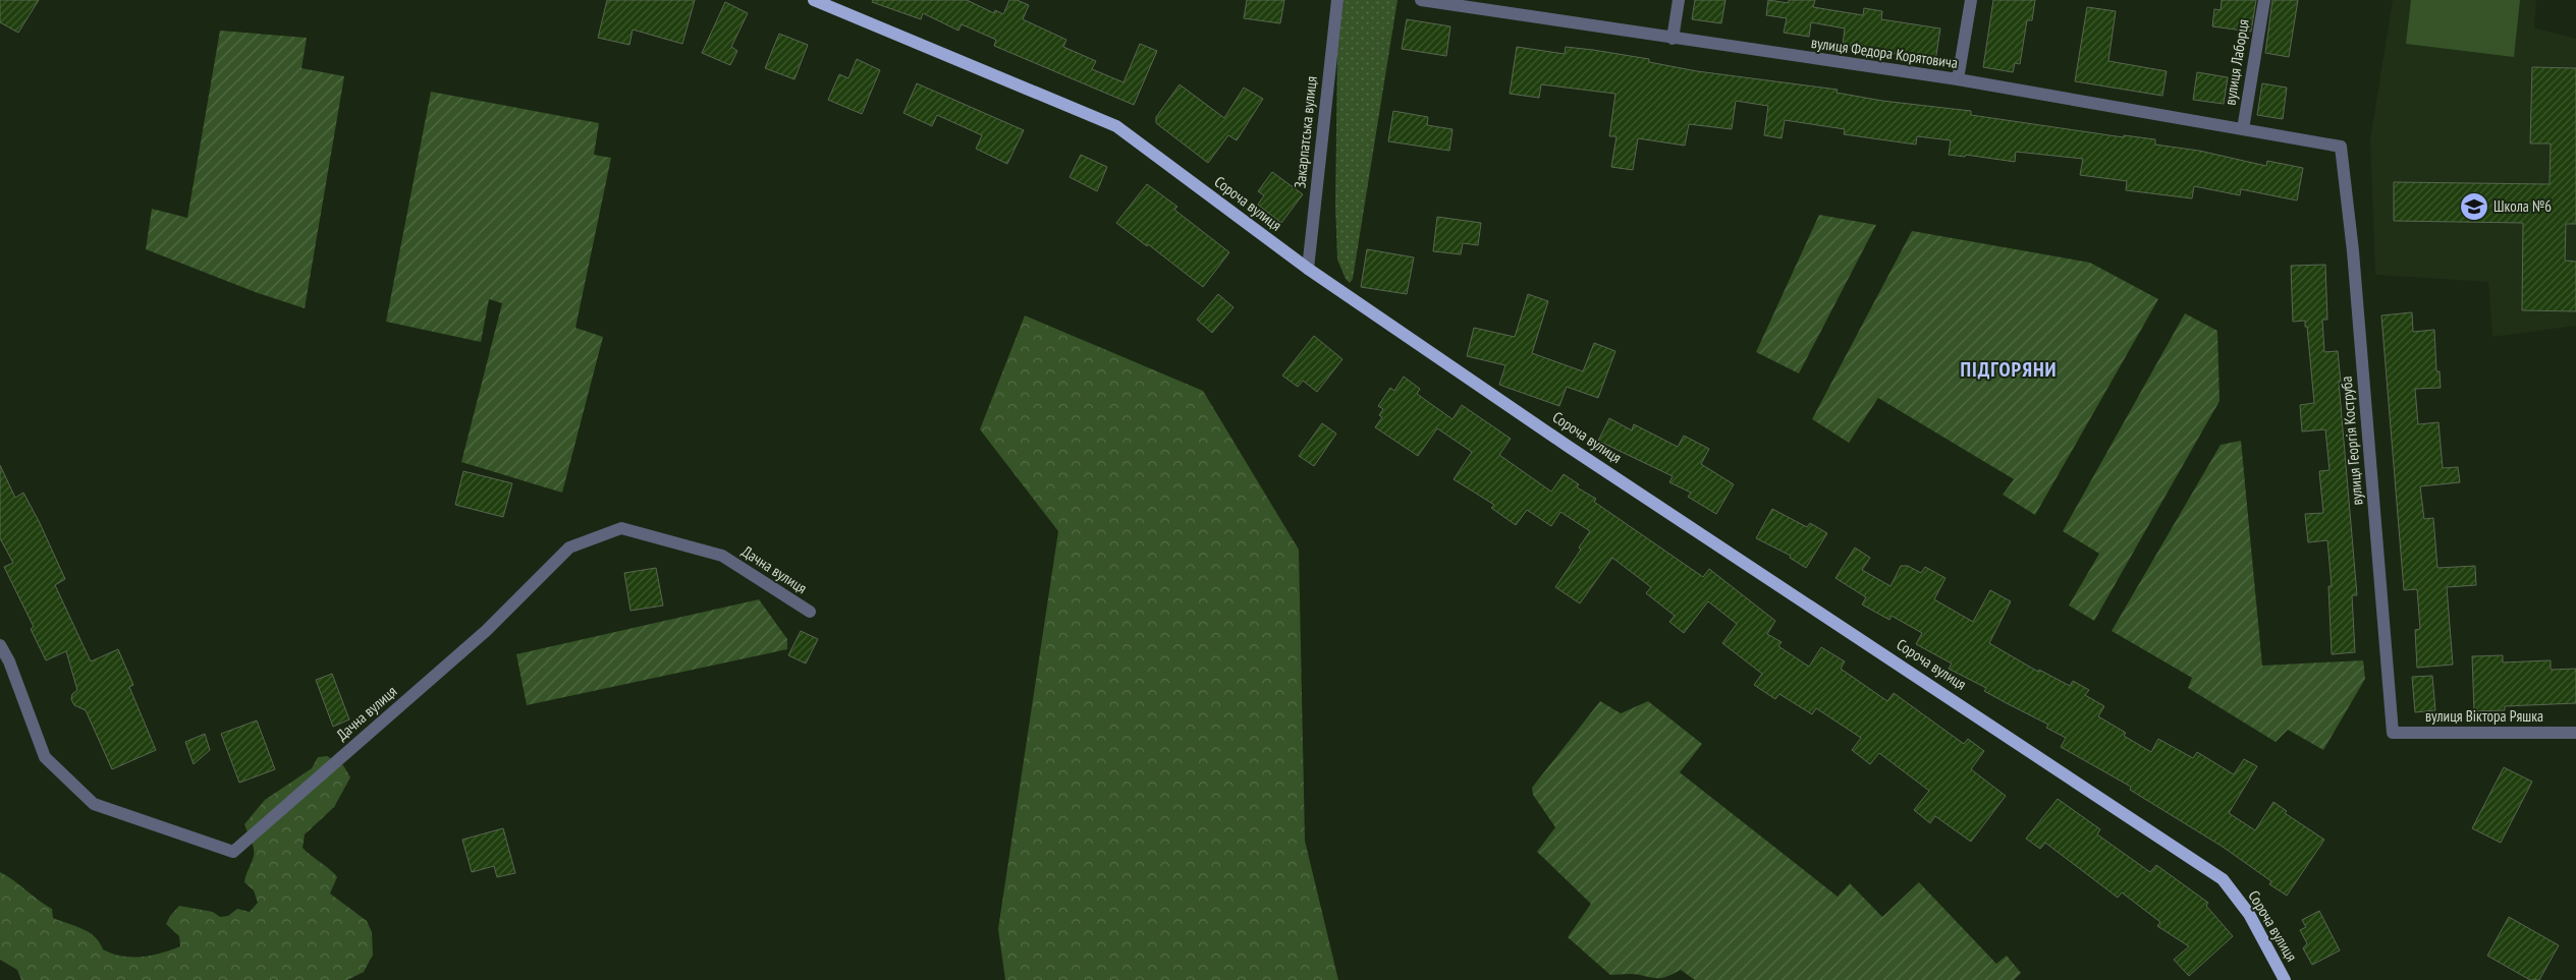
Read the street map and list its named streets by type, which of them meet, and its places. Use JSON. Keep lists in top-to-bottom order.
{
  "streets": {
    "main road": ["Сороча вулиця"],
    "street": [
      "вулиця Федора Корятовича",
      "вулиця Лаборця",
      "Закарпатська вулиця",
      "вулиця Георгія Коструба",
      "Дачна вулиця",
      "вулиця Віктора Ряшка"
    ]
  },
  "crossings": [
    ["вулиця Федора Корятовича", "вулиця Лаборця"],
    ["вулиця Федора Корятовича", "вулиця Георгія Коструба"],
    ["Закарпатська вулиця", "Сороча вулиця"],
    ["вулиця Георгія Коструба", "вулиця Віктора Ряшка"]
  ],
  "districts": ["ПІДГОРЯНИ"],
  "places": {
    "school or university": ["Школа №6"]
  }
}
